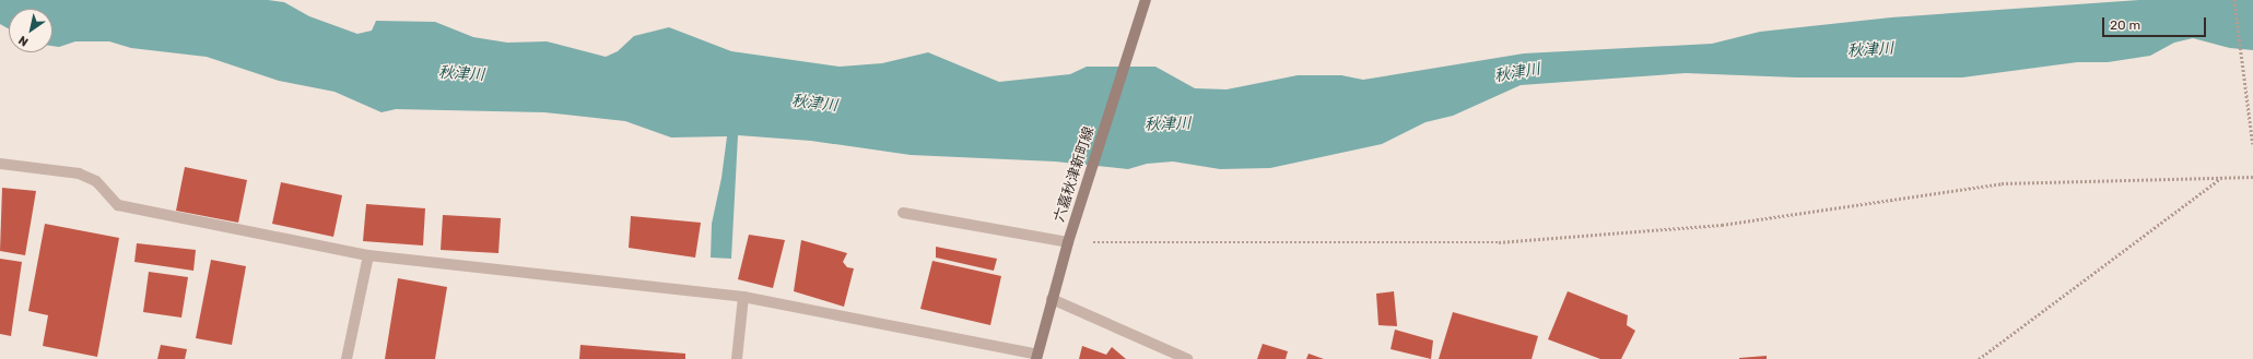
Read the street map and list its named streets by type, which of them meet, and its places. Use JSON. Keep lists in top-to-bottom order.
{
  "streets": {
    "main road": ["六嘉秋津新町線"]
  },
  "water": ["秋津川"],
  "scale_bar": "20 m",
  "north": "bottom left"
}
